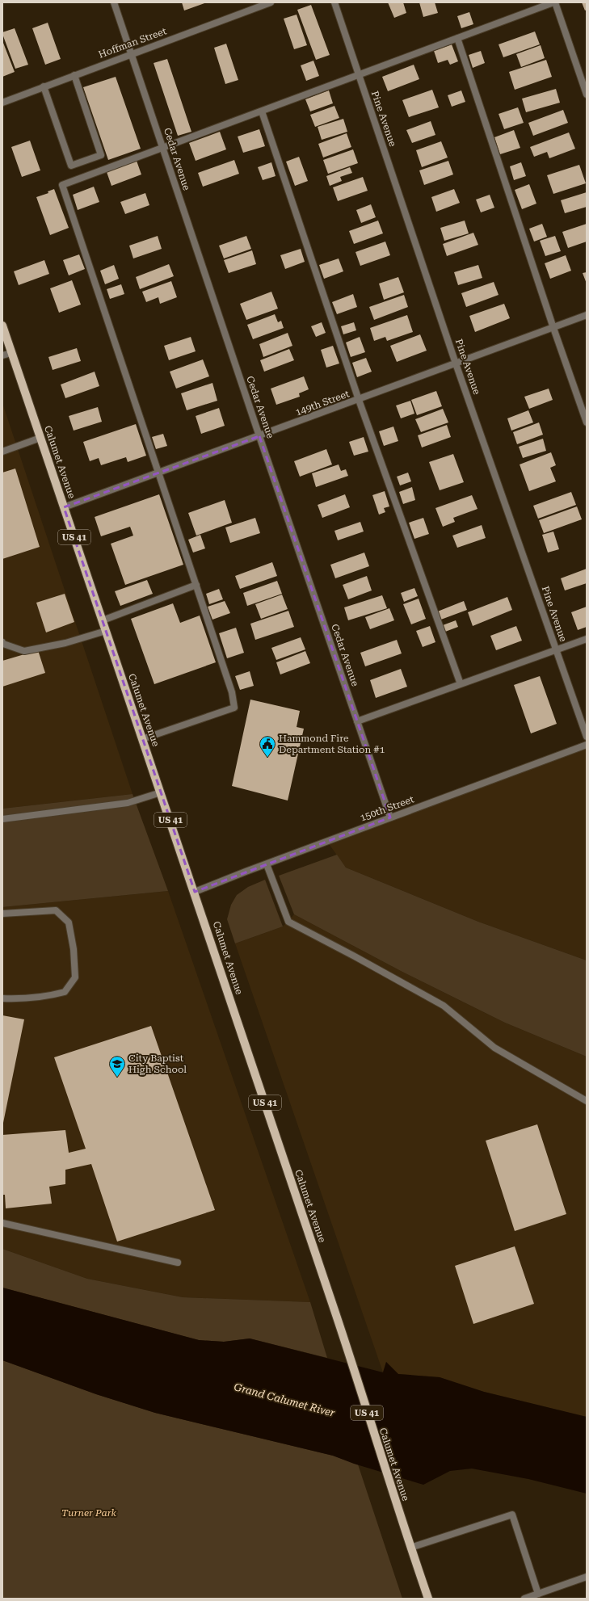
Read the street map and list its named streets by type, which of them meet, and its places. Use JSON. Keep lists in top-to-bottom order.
{
  "streets": {
    "main road": ["Calumet Avenue", "US 41"],
    "street": [
      "Hoffman Street",
      "Pine Avenue",
      "Cedar Avenue",
      "149th Street",
      "150th Street"
    ]
  },
  "crossings": [
    ["Hoffman Street", "Cedar Avenue"],
    ["Pine Avenue", "149th Street"],
    ["Cedar Avenue", "149th Street"],
    ["Cedar Avenue", "150th Street"],
    ["149th Street", "Calumet Avenue"],
    ["Calumet Avenue", "150th Street"]
  ],
  "water": ["Grand Calumet River"],
  "parks": ["Turner Park"],
  "places": {
    "public building": ["Hammond Fire Department Station #1"],
    "school or university": ["City Baptist High School"]
  }
}
